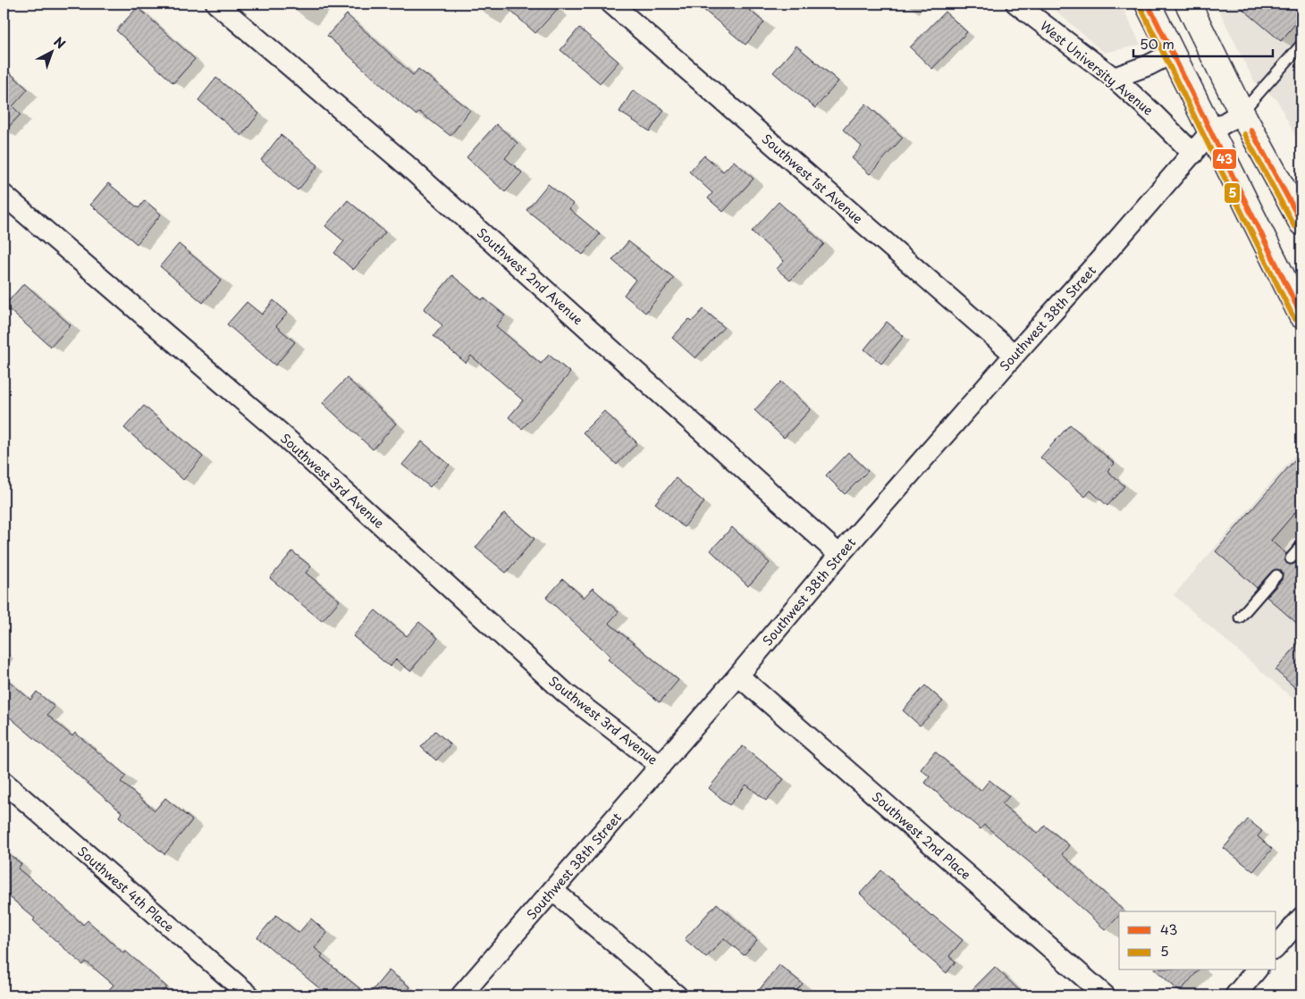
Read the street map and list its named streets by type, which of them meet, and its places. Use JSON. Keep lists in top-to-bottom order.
{
  "streets": {
    "street": [
      "West University Avenue",
      "Southwest 1st Avenue",
      "Southwest 2nd Avenue",
      "Southwest 38th Street",
      "Southwest 3rd Avenue",
      "Southwest 2nd Place",
      "Southwest 4th Place"
    ]
  },
  "crossings": [
    ["West University Avenue", "Southwest 38th Street"],
    ["Southwest 1st Avenue", "Southwest 38th Street"],
    ["Southwest 2nd Avenue", "Southwest 38th Street"],
    ["Southwest 38th Street", "Southwest 3rd Avenue"],
    ["Southwest 38th Street", "Southwest 2nd Place"]
  ],
  "lines": ["transit line 43", "transit line 5"],
  "legend": ["43", "5"],
  "scale_bar": "50 m",
  "north": "top right"
}
